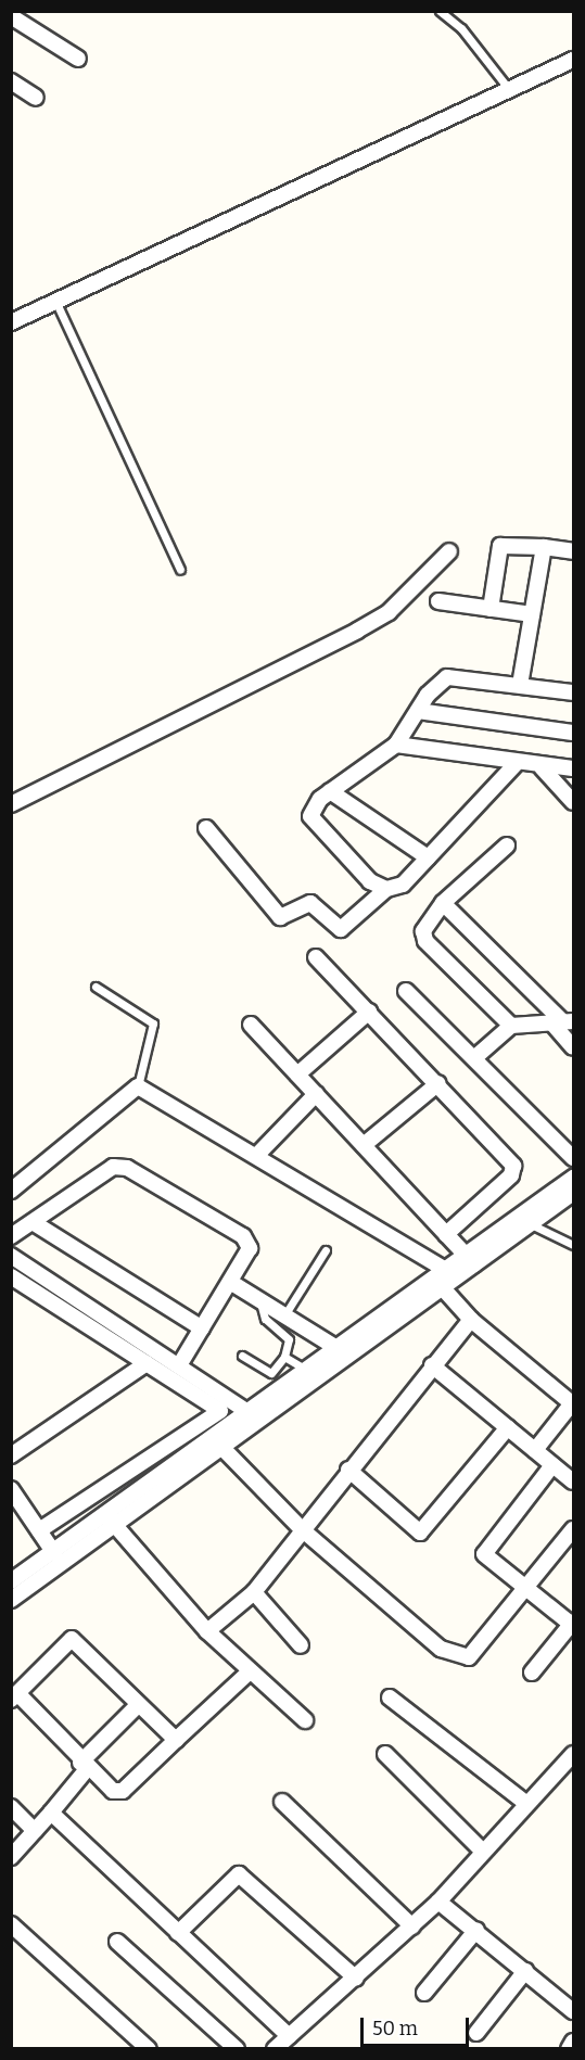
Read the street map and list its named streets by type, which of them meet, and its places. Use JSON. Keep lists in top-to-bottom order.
{
  "scale_bar": "50 m"
}
